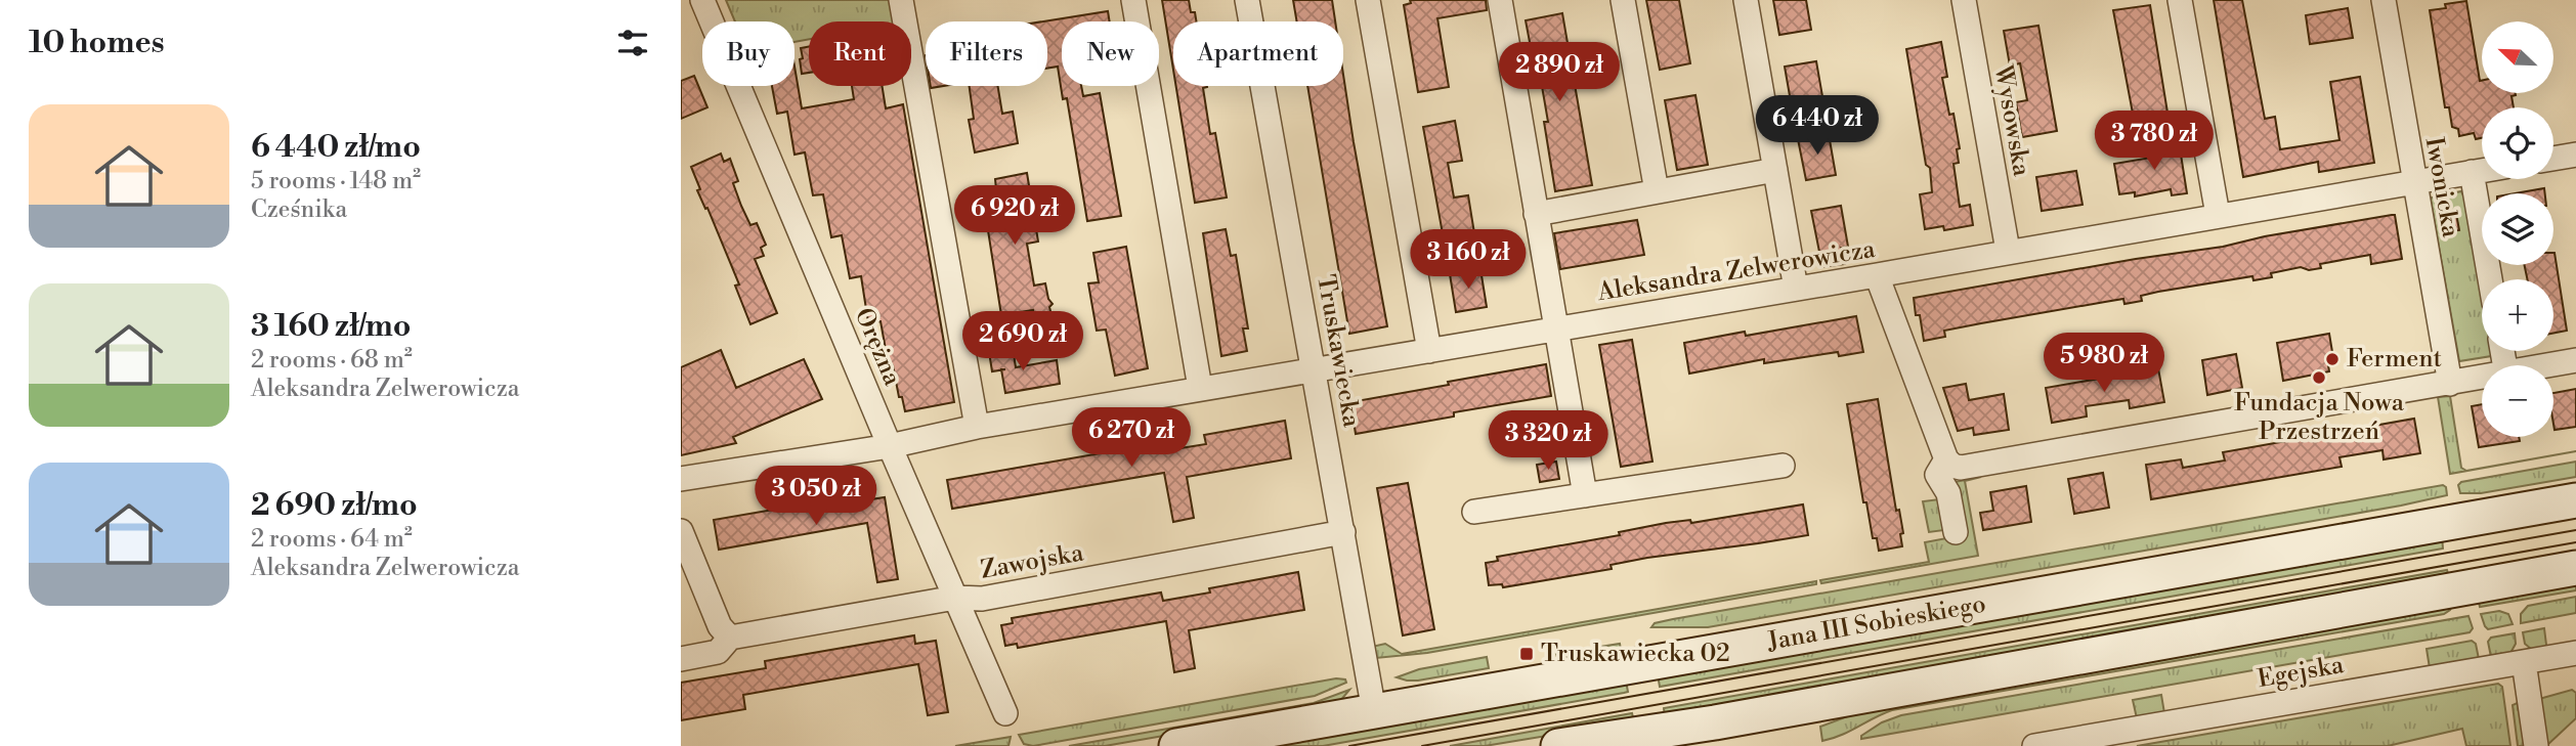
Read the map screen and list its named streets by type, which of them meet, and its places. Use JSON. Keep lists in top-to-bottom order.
{
  "streets": {
    "main road": ["Jana III Sobieskiego"],
    "street": [
      "Wysowska",
      "Iwonicka",
      "Aleksandra Zelwerowicza",
      "Orężna",
      "Truskawiecka",
      "Zawojska",
      "Egejska"
    ]
  },
  "crossings": [
    ["Wysowska", "Aleksandra Zelwerowicza"],
    ["Iwonicka", "Aleksandra Zelwerowicza"],
    ["Aleksandra Zelwerowicza", "Orężna"],
    ["Aleksandra Zelwerowicza", "Truskawiecka"],
    ["Orężna", "Zawojska"],
    ["Truskawiecka", "Zawojska"],
    ["Truskawiecka", "Jana III Sobieskiego"]
  ],
  "places": {
    "other": ["Ferment", "Fundacja Nowa Przestrzeń"],
    "transit": ["Truskawiecka 02"]
  },
  "north": "top left",
  "page": {
    "heading": "10 homes",
    "map_buttons": ["+", "−"],
    "chip": [
      "Buy",
      "Rent",
      "Filters",
      "New",
      "Apartment"
    ],
    "price": [
      "2 890 zł",
      "6 440 zł",
      "3 780 zł",
      "6 920 zł",
      "3 160 zł",
      "2 690 zł",
      "5 980 zł",
      "6 270 zł",
      "3 320 zł",
      "3 050 zł"
    ],
    "list": [
      {
        "name": "6 440 zł/mo",
        "note": "5 rooms · 148 m² · Cześnika"
      },
      {
        "name": "3 160 zł/mo",
        "note": "2 rooms · 68 m² · Aleksandra Zelwerowicza"
      },
      {
        "name": "2 690 zł/mo",
        "note": "2 rooms · 64 m² · Aleksandra Zelwerowicza"
      }
    ]
  }
}
